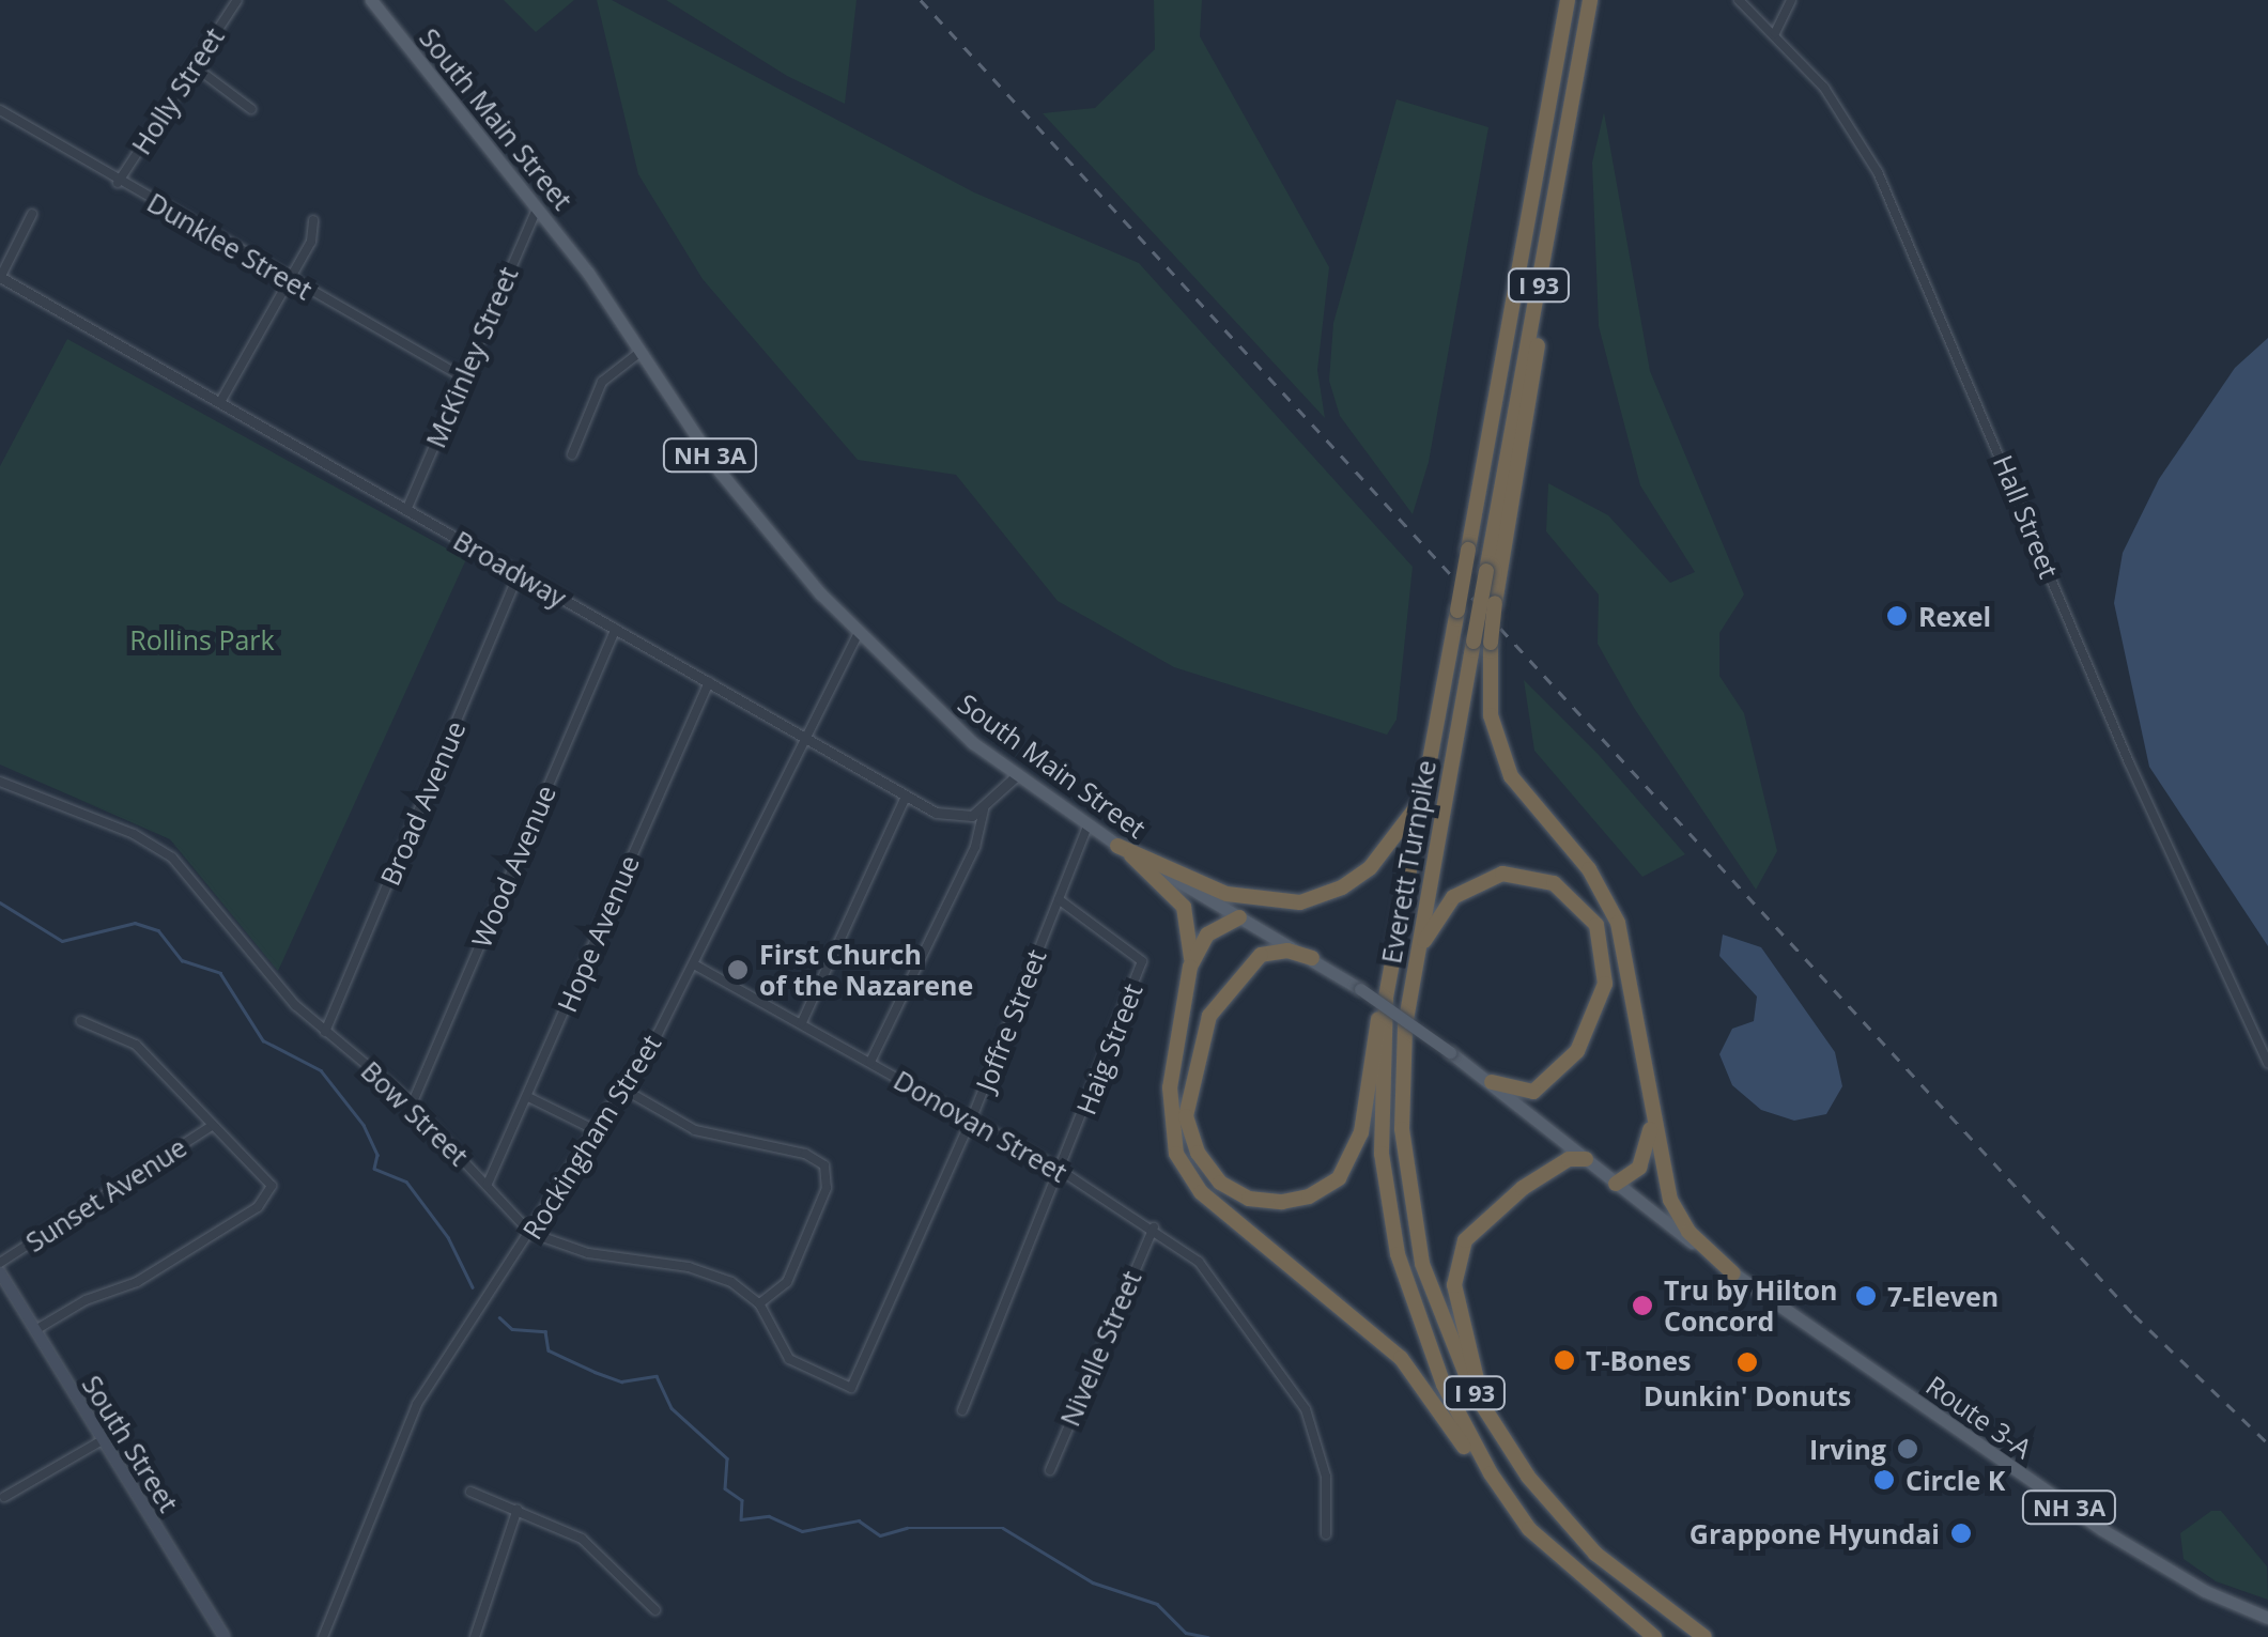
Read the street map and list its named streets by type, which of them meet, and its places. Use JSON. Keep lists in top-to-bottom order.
{
  "streets": {
    "highway": ["I 93", "Everett Turnpike"],
    "main road": [
      "South Main Street",
      "NH 3A",
      "Route 3-A",
      "South Street"
    ],
    "street": [
      "Holly Street",
      "Dunklee Street",
      "McKinley Street",
      "Hall Street",
      "Broadway",
      "Broad Avenue",
      "Wood Avenue",
      "Hope Avenue",
      "Joffre Street",
      "Haig Street",
      "Bow Street",
      "Donovan Street",
      "Rockingham Street",
      "Sunset Avenue",
      "Nivelle Street"
    ]
  },
  "crossings": [
    ["Holly Street", "Dunklee Street"],
    ["South Main Street", "McKinley Street"],
    ["South Main Street", "Joffre Street"],
    ["South Main Street", "Rockingham Street"],
    ["South Main Street", "Route 3-A"],
    ["Dunklee Street", "McKinley Street"],
    ["McKinley Street", "Broadway"],
    ["Broadway", "Broad Avenue"],
    ["Broadway", "Wood Avenue"],
    ["Broadway", "Hope Avenue"],
    ["Broadway", "Rockingham Street"],
    ["Broad Avenue", "Bow Street"],
    ["Wood Avenue", "Bow Street"],
    ["Hope Avenue", "Bow Street"],
    ["Joffre Street", "Haig Street"],
    ["Joffre Street", "Bow Street"],
    ["Joffre Street", "Donovan Street"],
    ["Haig Street", "Donovan Street"],
    ["Bow Street", "Rockingham Street"],
    ["Donovan Street", "Rockingham Street"],
    ["Donovan Street", "Nivelle Street"]
  ],
  "parks": ["Rollins Park"],
  "places": [
    "Rexel",
    "First Church of the Nazarene",
    "7-Eleven",
    "Tru by Hilton Concord",
    "T-Bones",
    "Dunkin' Donuts",
    "Irving",
    "Circle K",
    "Grappone Hyundai"
  ]
}
